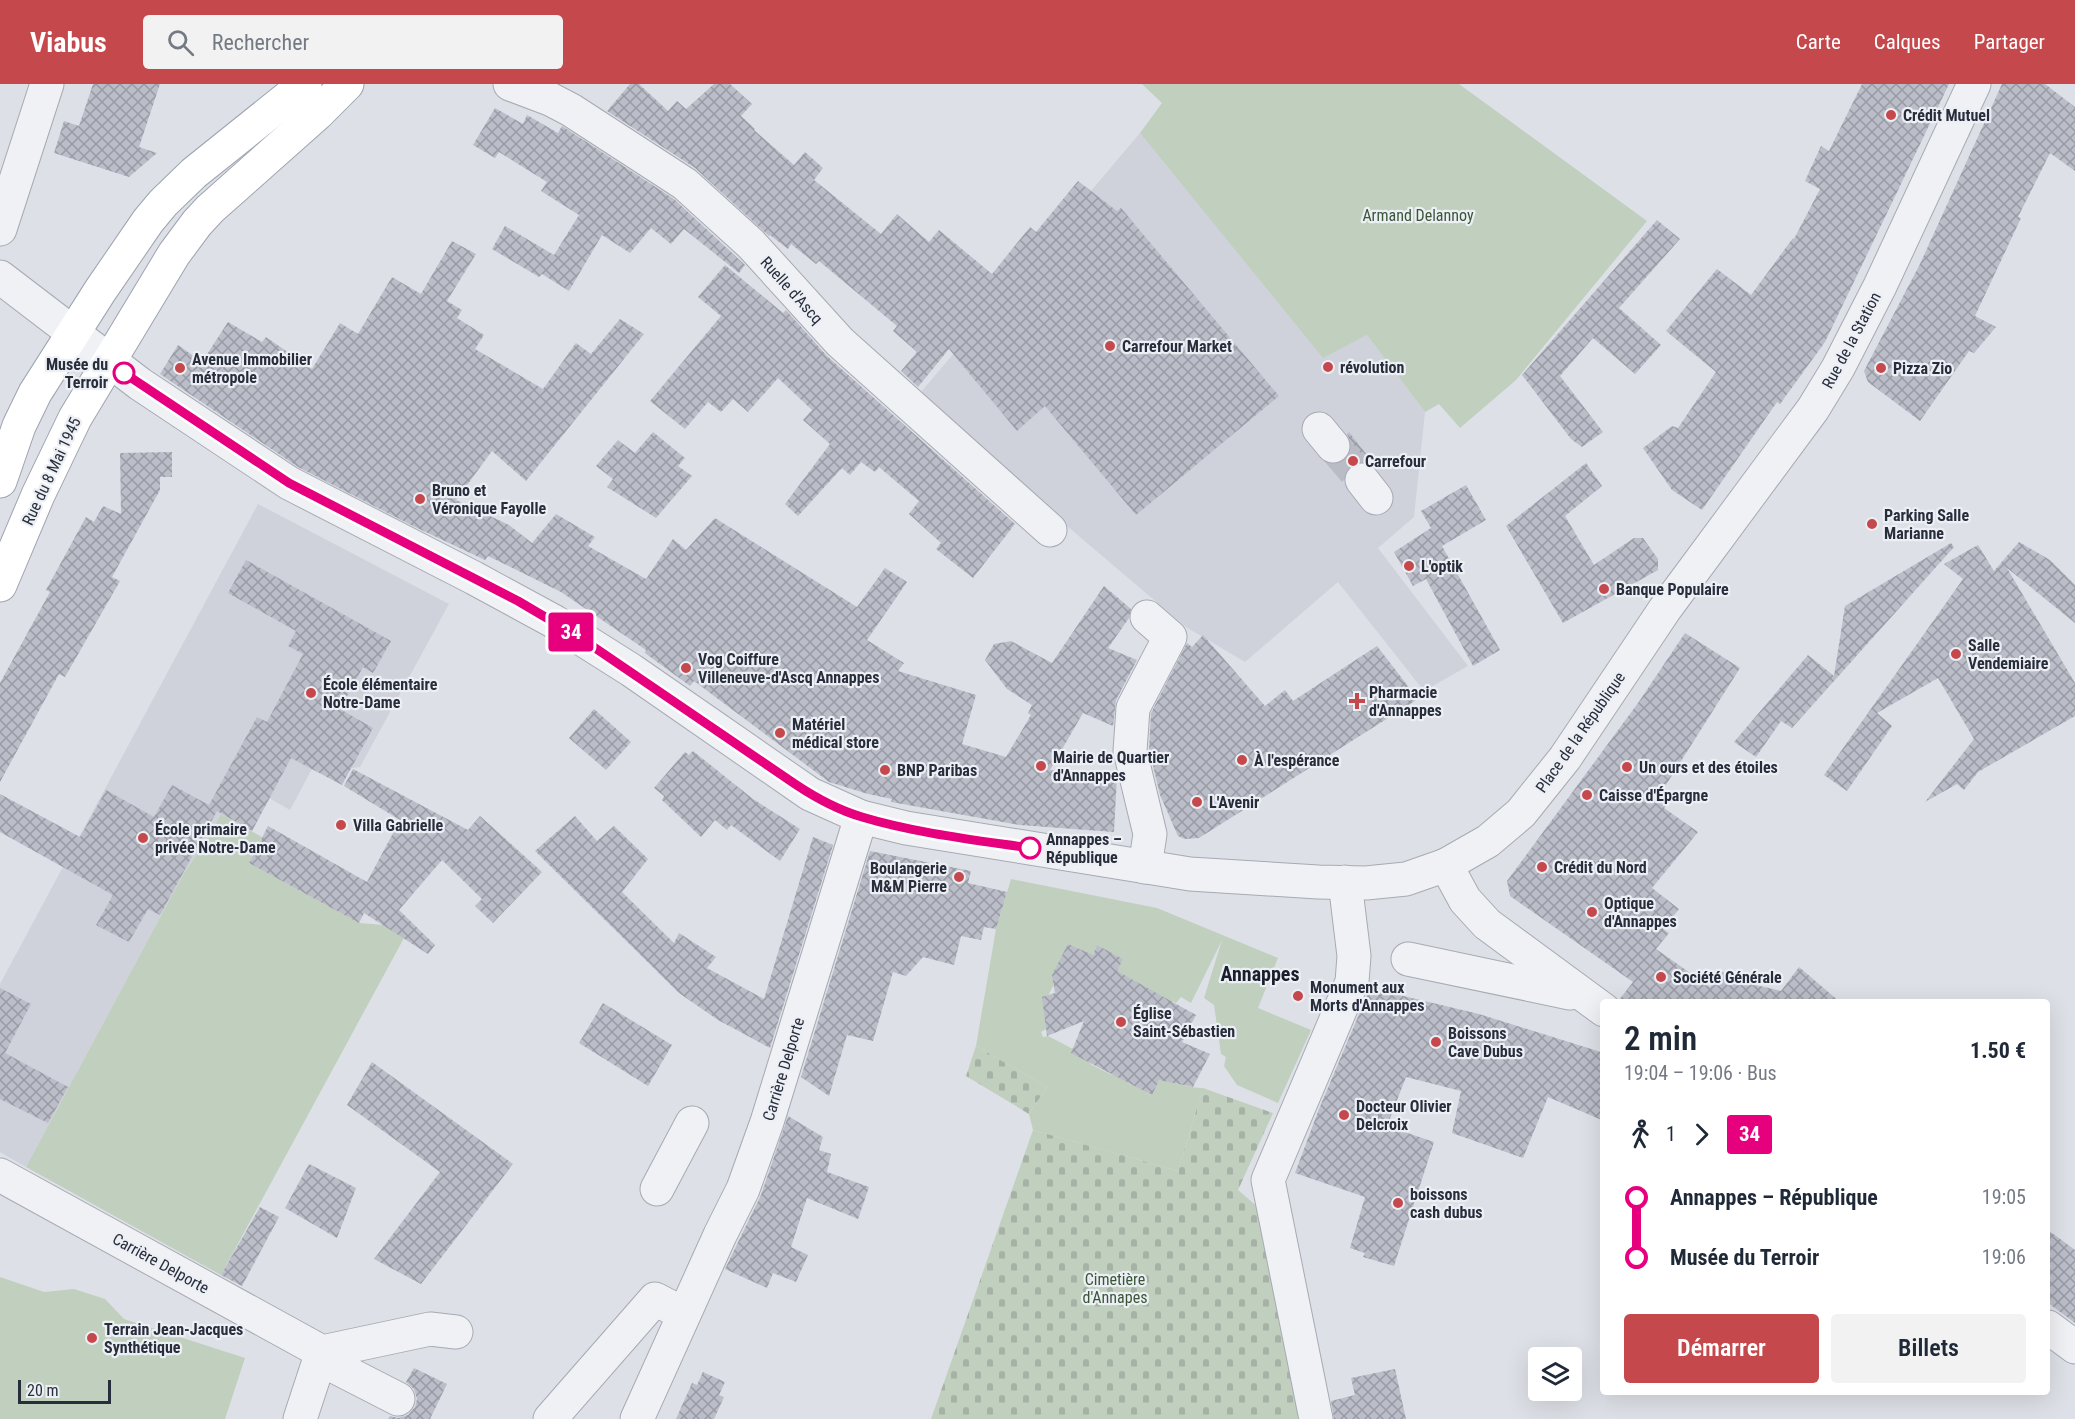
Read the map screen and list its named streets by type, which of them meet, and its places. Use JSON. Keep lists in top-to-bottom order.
{
  "streets": {
    "main road": ["Rue du 8 Mai 1945"],
    "street": [
      "Ruelle d'Ascq",
      "Rue de la Station",
      "Place de la République",
      "Carrière Delporte"
    ]
  },
  "crossings": [
    ["Rue de la Station", "Place de la République"],
    ["Rue du 8 Mai 1945", "Place de la République"],
    ["Place de la République", "Carrière Delporte"]
  ],
  "districts": ["Annappes"],
  "parks": ["Armand Delannoy", "Cimetière d'Annapes"],
  "places": {
    "other": [
      "Crédit Mutuel",
      "Carrefour Market",
      "révolution",
      "Avenue Immobilier métropole",
      "Pizza Zio",
      "Musée du Terroir",
      "Carrefour",
      "Bruno et Véronique Fayolle",
      "Parking Salle Marianne",
      "L'optik",
      "Banque Populaire",
      "Salle Vendemiaire",
      "Vog Coiffure Villeneuve-d'Ascq Annappes",
      "École élémentaire Notre-Dame",
      "Matériel médical store",
      "À l'espérance",
      "Mairie de Quartier d'Annappes",
      "Un ours et des étoiles",
      "BNP Paribas",
      "Caisse d'Épargne",
      "L'Avenir",
      "Villa Gabrielle",
      "École primaire privée Notre-Dame",
      "Annappes – République",
      "Crédit du Nord",
      "Boulangerie M&M Pierre",
      "Optique d'Annappes",
      "Société Générale",
      "Monument aux Morts d'Annappes",
      "Église Saint-Sébastien",
      "Boissons Cave Dubus",
      "Docteur Olivier Delcroix",
      "boissons cash dubus",
      "Terrain Jean-Jacques Synthétique"
    ],
    "health": ["Pharmacie d'Annappes"]
  },
  "lines": ["bus line 34"],
  "scale_bar": "20 m",
  "page": {
    "header": "Viabus",
    "search": "Rechercher",
    "nav": ["Carte", "Calques", "Partager"],
    "on_map": "34",
    "heading": ["2 min", "19:04 – 19:06 · Bus", "1.50 €"],
    "legs": ["1", "34"],
    "list": [
      {
        "name": "Annappes – République",
        "value": "19:05"
      },
      {
        "name": "Musée du Terroir",
        "value": "19:06"
      }
    ],
    "buttons": ["Démarrer", "Billets"],
    "scale": "20 m"
  }
}
